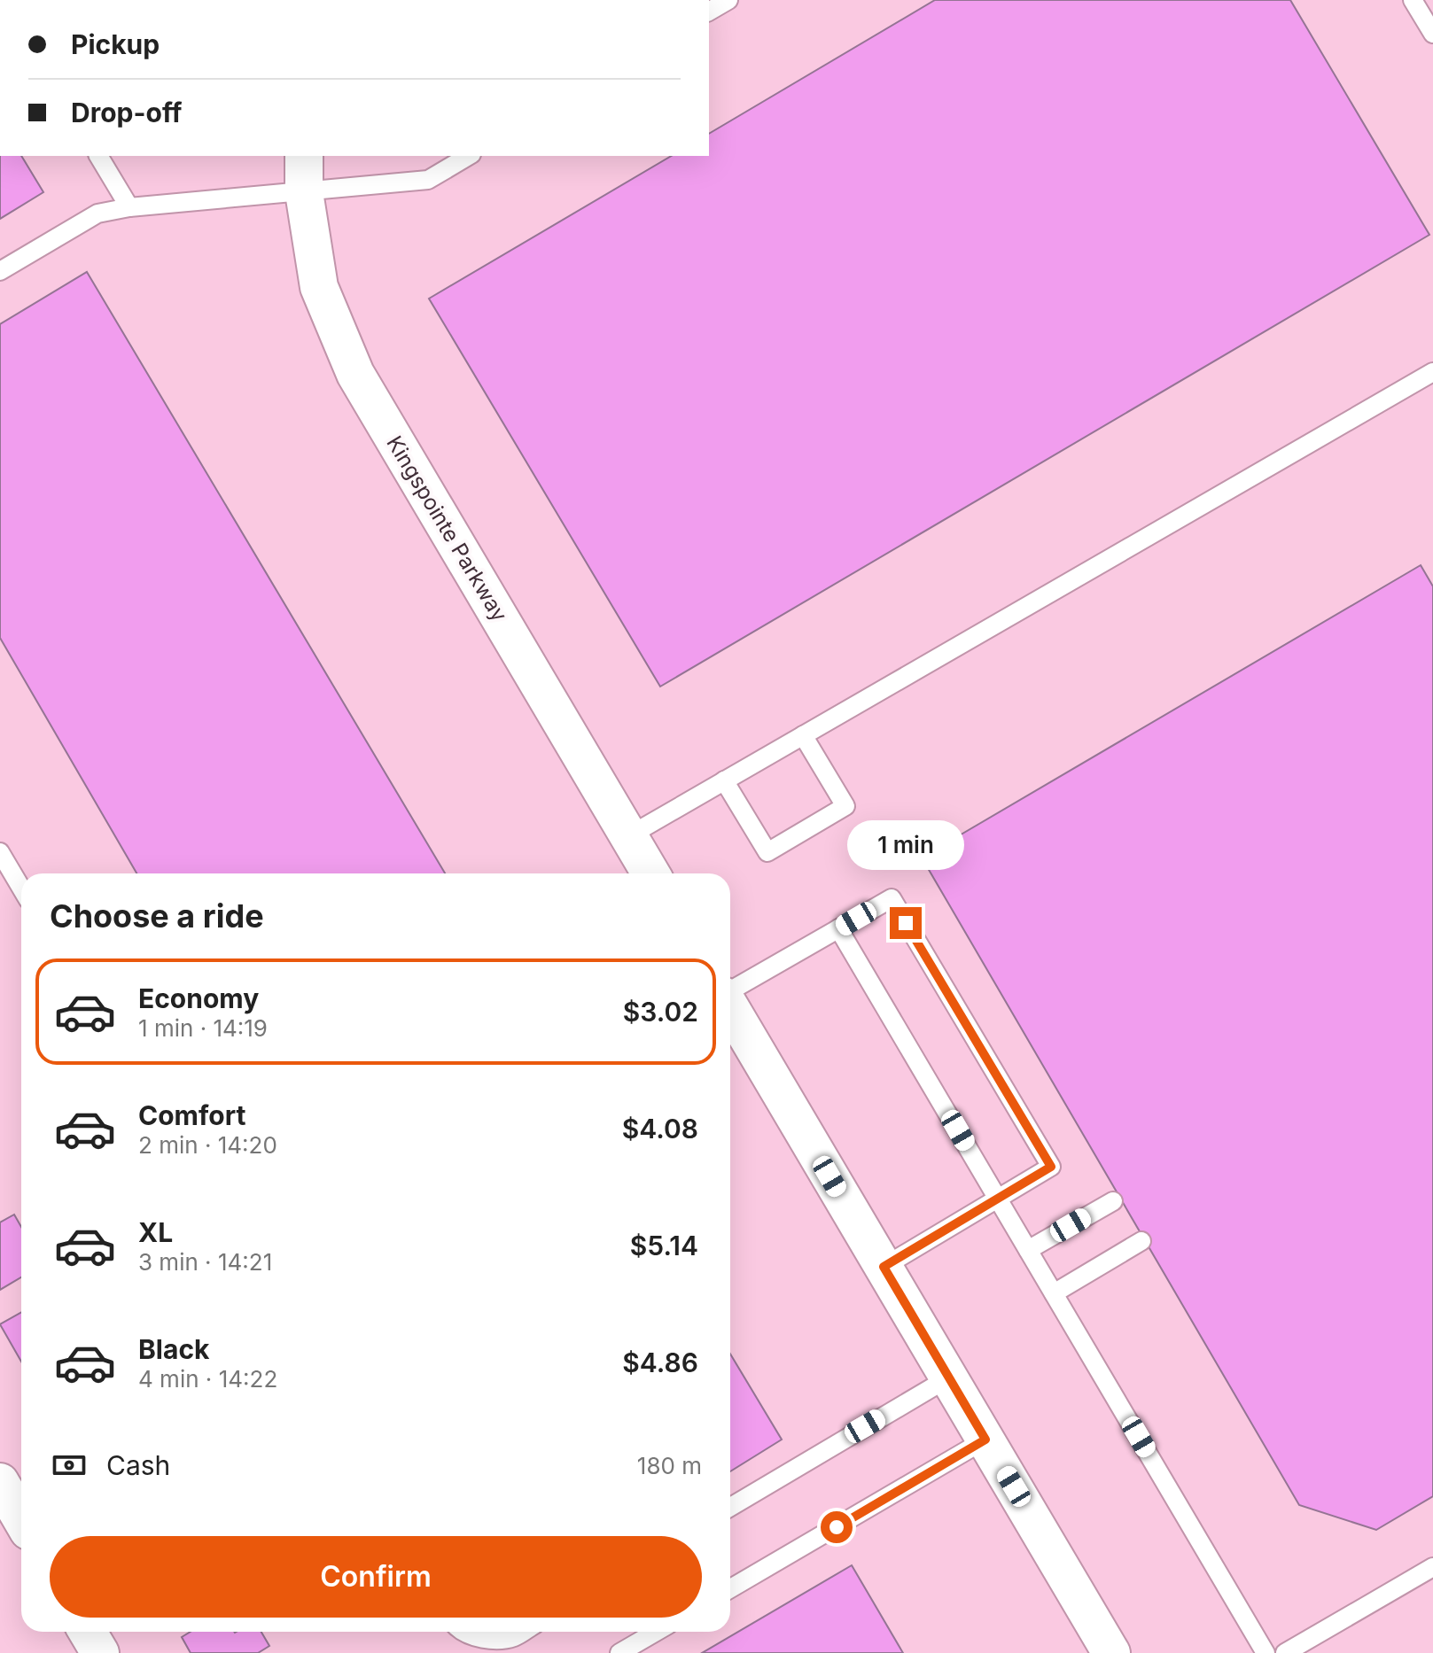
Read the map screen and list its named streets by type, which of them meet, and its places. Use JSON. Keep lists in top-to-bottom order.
{
  "streets": {
    "street": ["Kingspointe Parkway"]
  },
  "page": {
    "banner": ["Pickup", "Drop-off"],
    "bubble": "1 min",
    "heading": "Choose a ride",
    "list": [
      {
        "name": "Economy",
        "note": "1 min · 14:19",
        "value": "$3.02"
      },
      {
        "name": "Comfort",
        "note": "2 min · 14:20",
        "value": "$4.08"
      },
      {
        "name": "XL",
        "note": "3 min · 14:21",
        "value": "$5.14"
      },
      {
        "name": "Black",
        "note": "4 min · 14:22",
        "value": "$4.86"
      }
    ],
    "pay": ["Cash", "180 m"],
    "buttons": "Confirm"
  }
}
